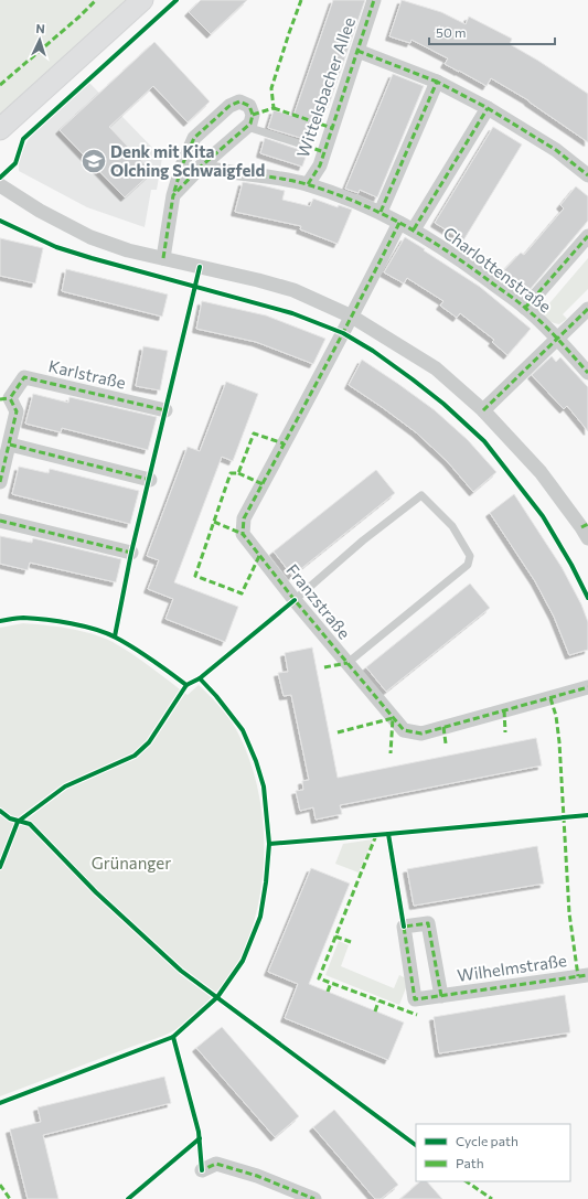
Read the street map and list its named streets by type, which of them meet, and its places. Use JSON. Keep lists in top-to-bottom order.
{
  "streets": {
    "street": [
      "Wittelsbacher Allee",
      "Charlottenstraße",
      "Karlstraße",
      "Franzstraße",
      "Wilhelmstraße"
    ]
  },
  "crossings": [
    ["Wittelsbacher Allee", "Charlottenstraße"]
  ],
  "parks": ["Grünanger"],
  "places": {
    "school or university": ["Denk mit Kita Olching Schwaigfeld"]
  },
  "legend": ["Cycle path", "Path"],
  "scale_bar": "50 m",
  "north": "top"
}
